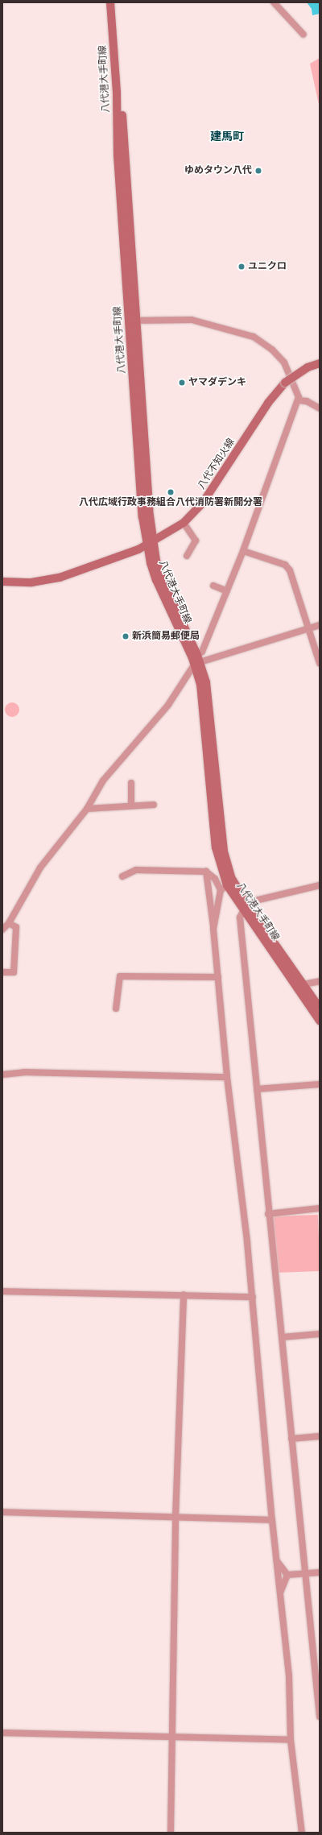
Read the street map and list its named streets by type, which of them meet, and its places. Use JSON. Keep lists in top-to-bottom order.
{
  "streets": {
    "main road": ["八代港大手町線", "八代不知火線"]
  },
  "crossings": [
    ["八代港大手町線", "八代不知火線"]
  ],
  "districts": ["建馬町"],
  "places": [
    "ゆめタウン八代",
    "ユニクロ",
    "ヤマダデンキ",
    "八代広域行政事務組合八代消防署新開分署",
    "新浜簡易郵便局"
  ]
}
